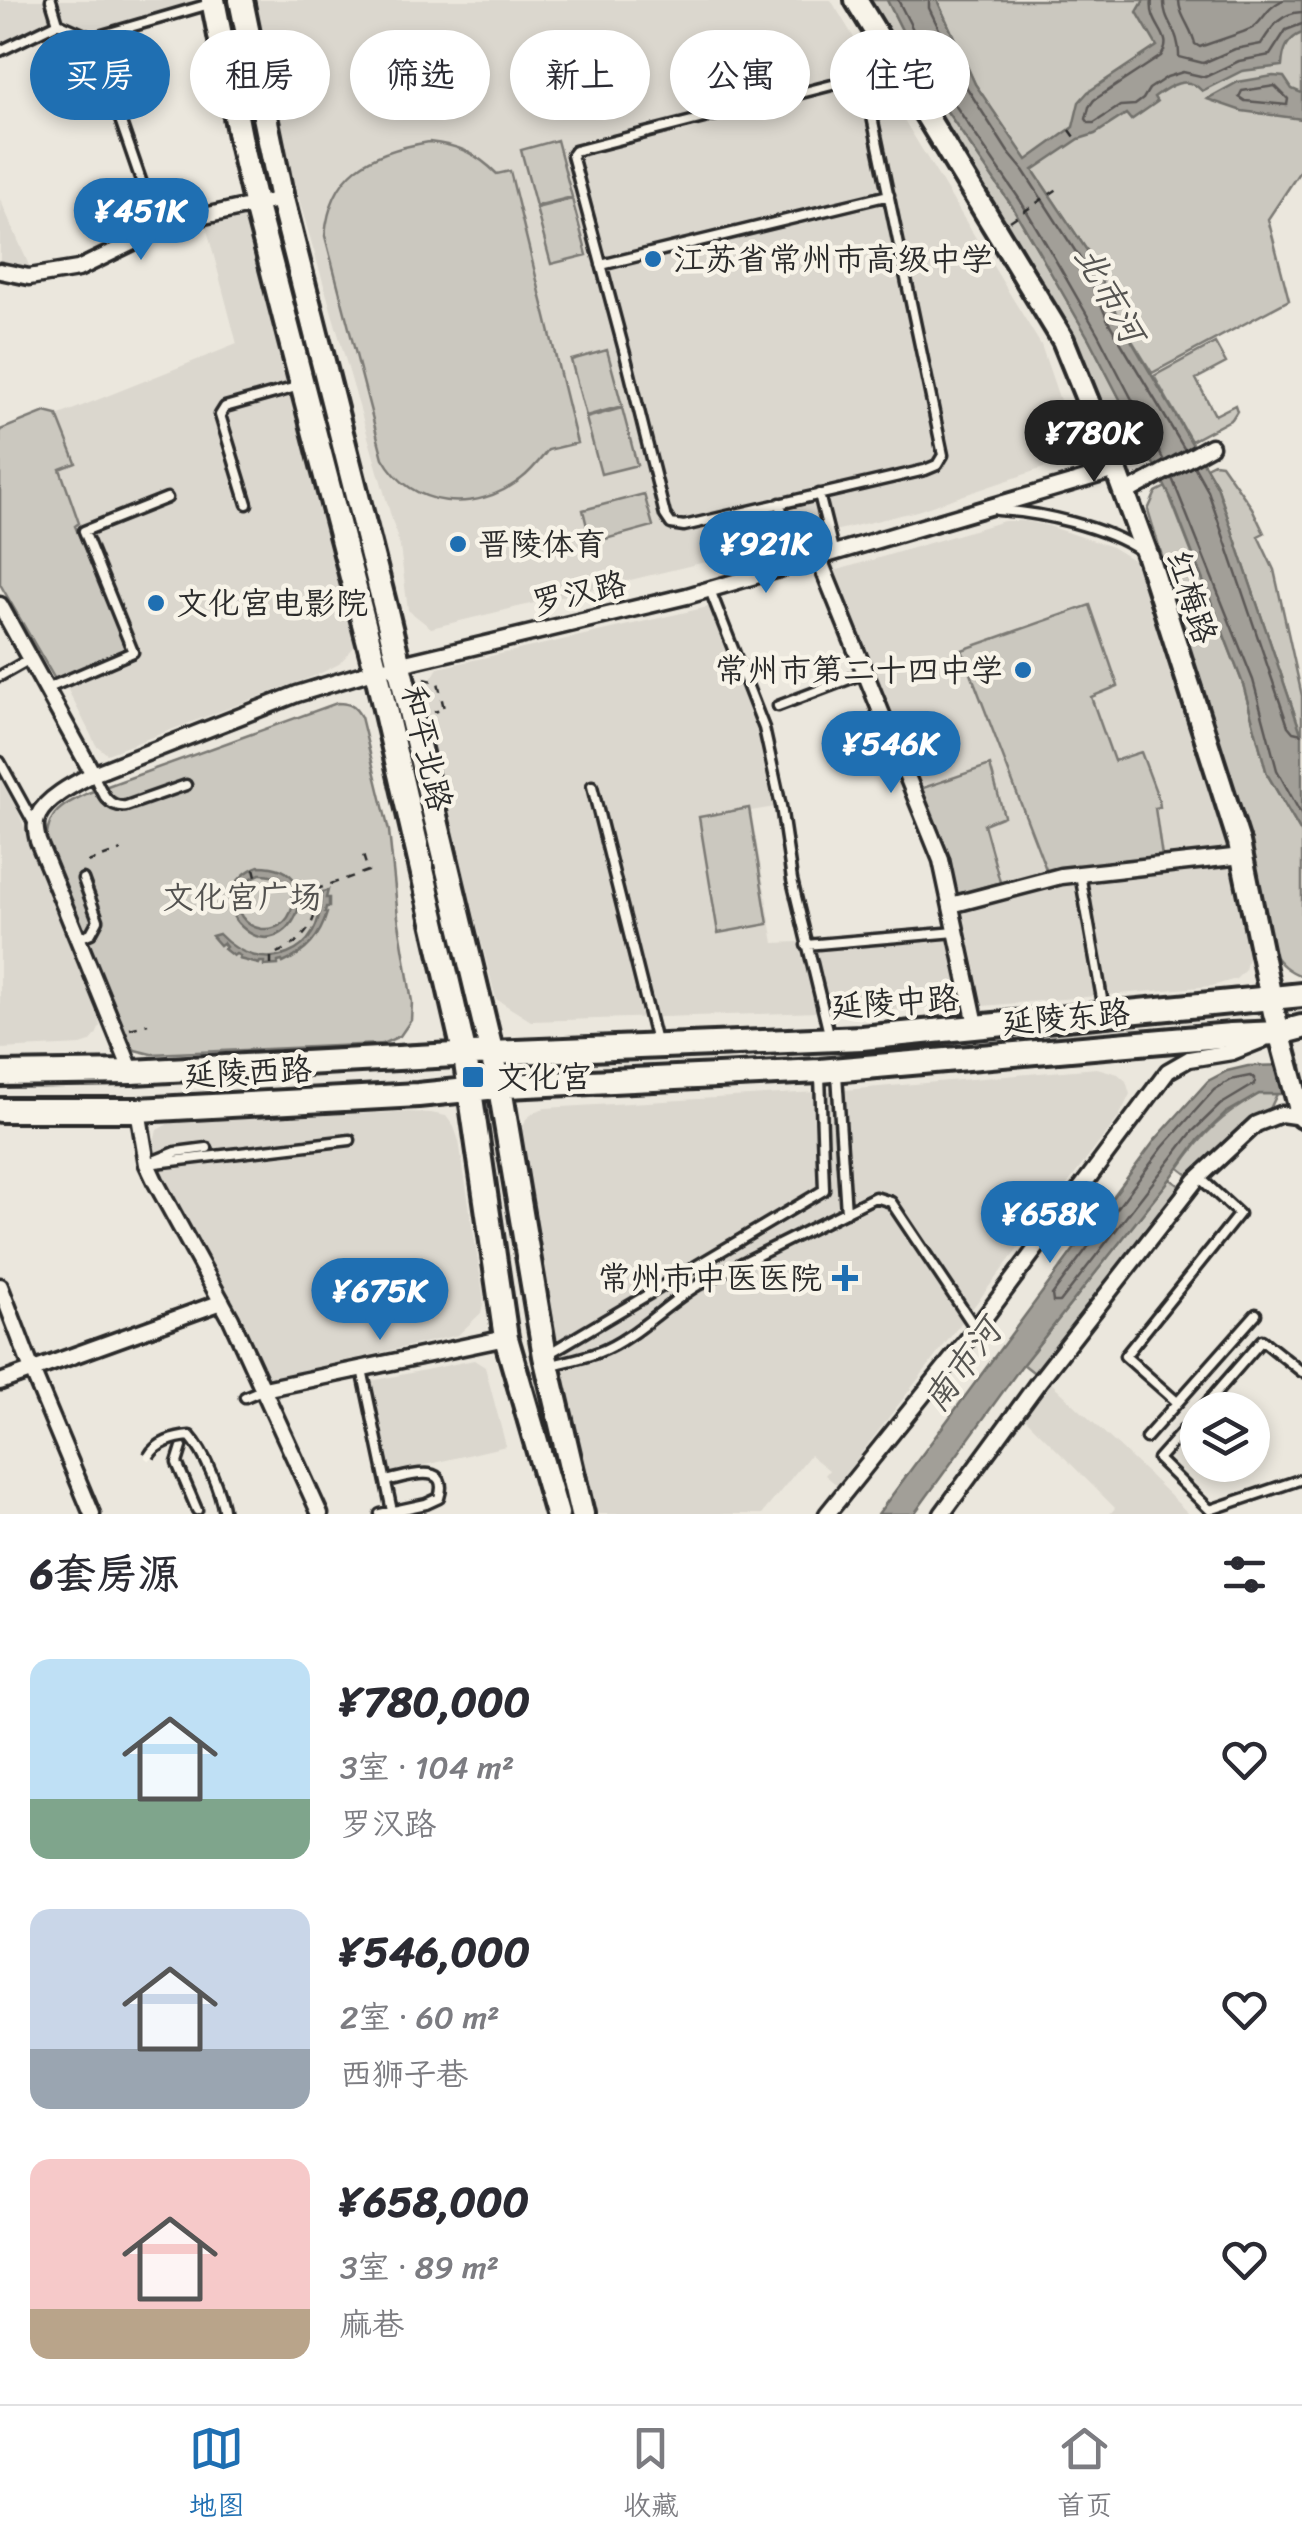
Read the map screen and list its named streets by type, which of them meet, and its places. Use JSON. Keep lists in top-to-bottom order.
{
  "streets": {
    "main road": [
      "和平北路",
      "延陵中路",
      "延陵东路",
      "延陵西路"
    ],
    "street": ["罗汉路", "红梅路"]
  },
  "crossings": [
    ["罗汉路", "红梅路"],
    ["罗汉路", "和平北路"],
    ["红梅路", "延陵中路"],
    ["红梅路", "延陵东路"],
    ["和平北路", "延陵中路"],
    ["和平北路", "延陵东路"],
    ["和平北路", "延陵西路"],
    ["延陵中路", "延陵西路"],
    ["延陵东路", "延陵西路"]
  ],
  "water": ["北市河", "南市河"],
  "parks": ["文化宫广场"],
  "places": {
    "other": [
      "江苏省常州市高级中学",
      "晋陵体育",
      "文化宫电影院",
      "常州市第二十四中学"
    ],
    "transit": ["文化宫"],
    "health": ["常州市中医医院"]
  },
  "page": {
    "chip": [
      "买房",
      "租房",
      "筛选",
      "新上",
      "公寓",
      "住宅"
    ],
    "price": [
      "¥451K",
      "¥780K",
      "¥921K",
      "¥546K",
      "¥658K",
      "¥675K"
    ],
    "heading": "6套房源",
    "list": [
      {
        "name": "¥780,000",
        "note": "3室 · 104 m² · 罗汉路"
      },
      {
        "name": "¥546,000",
        "note": "2室 · 60 m² · 西狮子巷"
      },
      {
        "name": "¥658,000",
        "note": "3室 · 89 m² · 麻巷"
      }
    ],
    "tabs": ["地图", "收藏", "首页"]
  }
}
